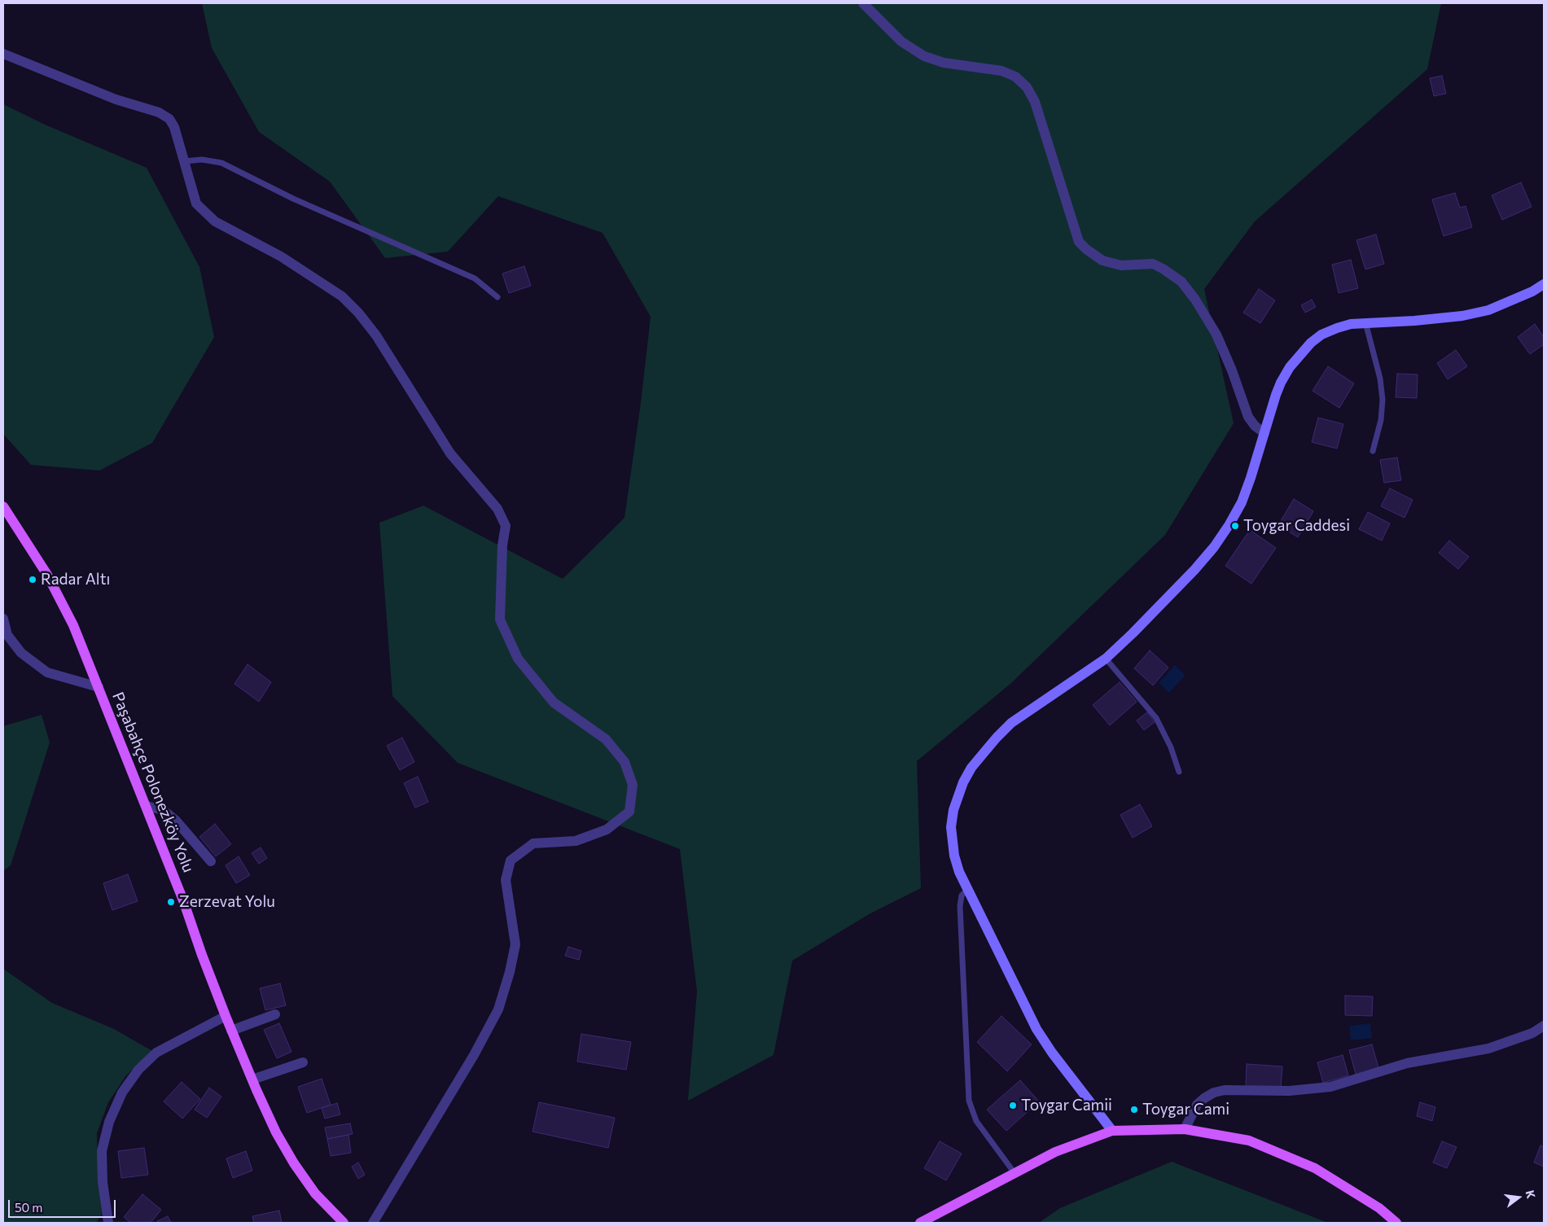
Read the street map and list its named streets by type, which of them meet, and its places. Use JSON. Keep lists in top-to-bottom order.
{
  "streets": {
    "main road": ["Paşabahçe Polonezköy Yolu"]
  },
  "places": [
    "Toygar Caddesi",
    "Radar Altı",
    "Zerzevat Yolu",
    "Toygar Camii",
    "Toygar Cami"
  ],
  "scale_bar": "50 m",
  "north": "right"
}
